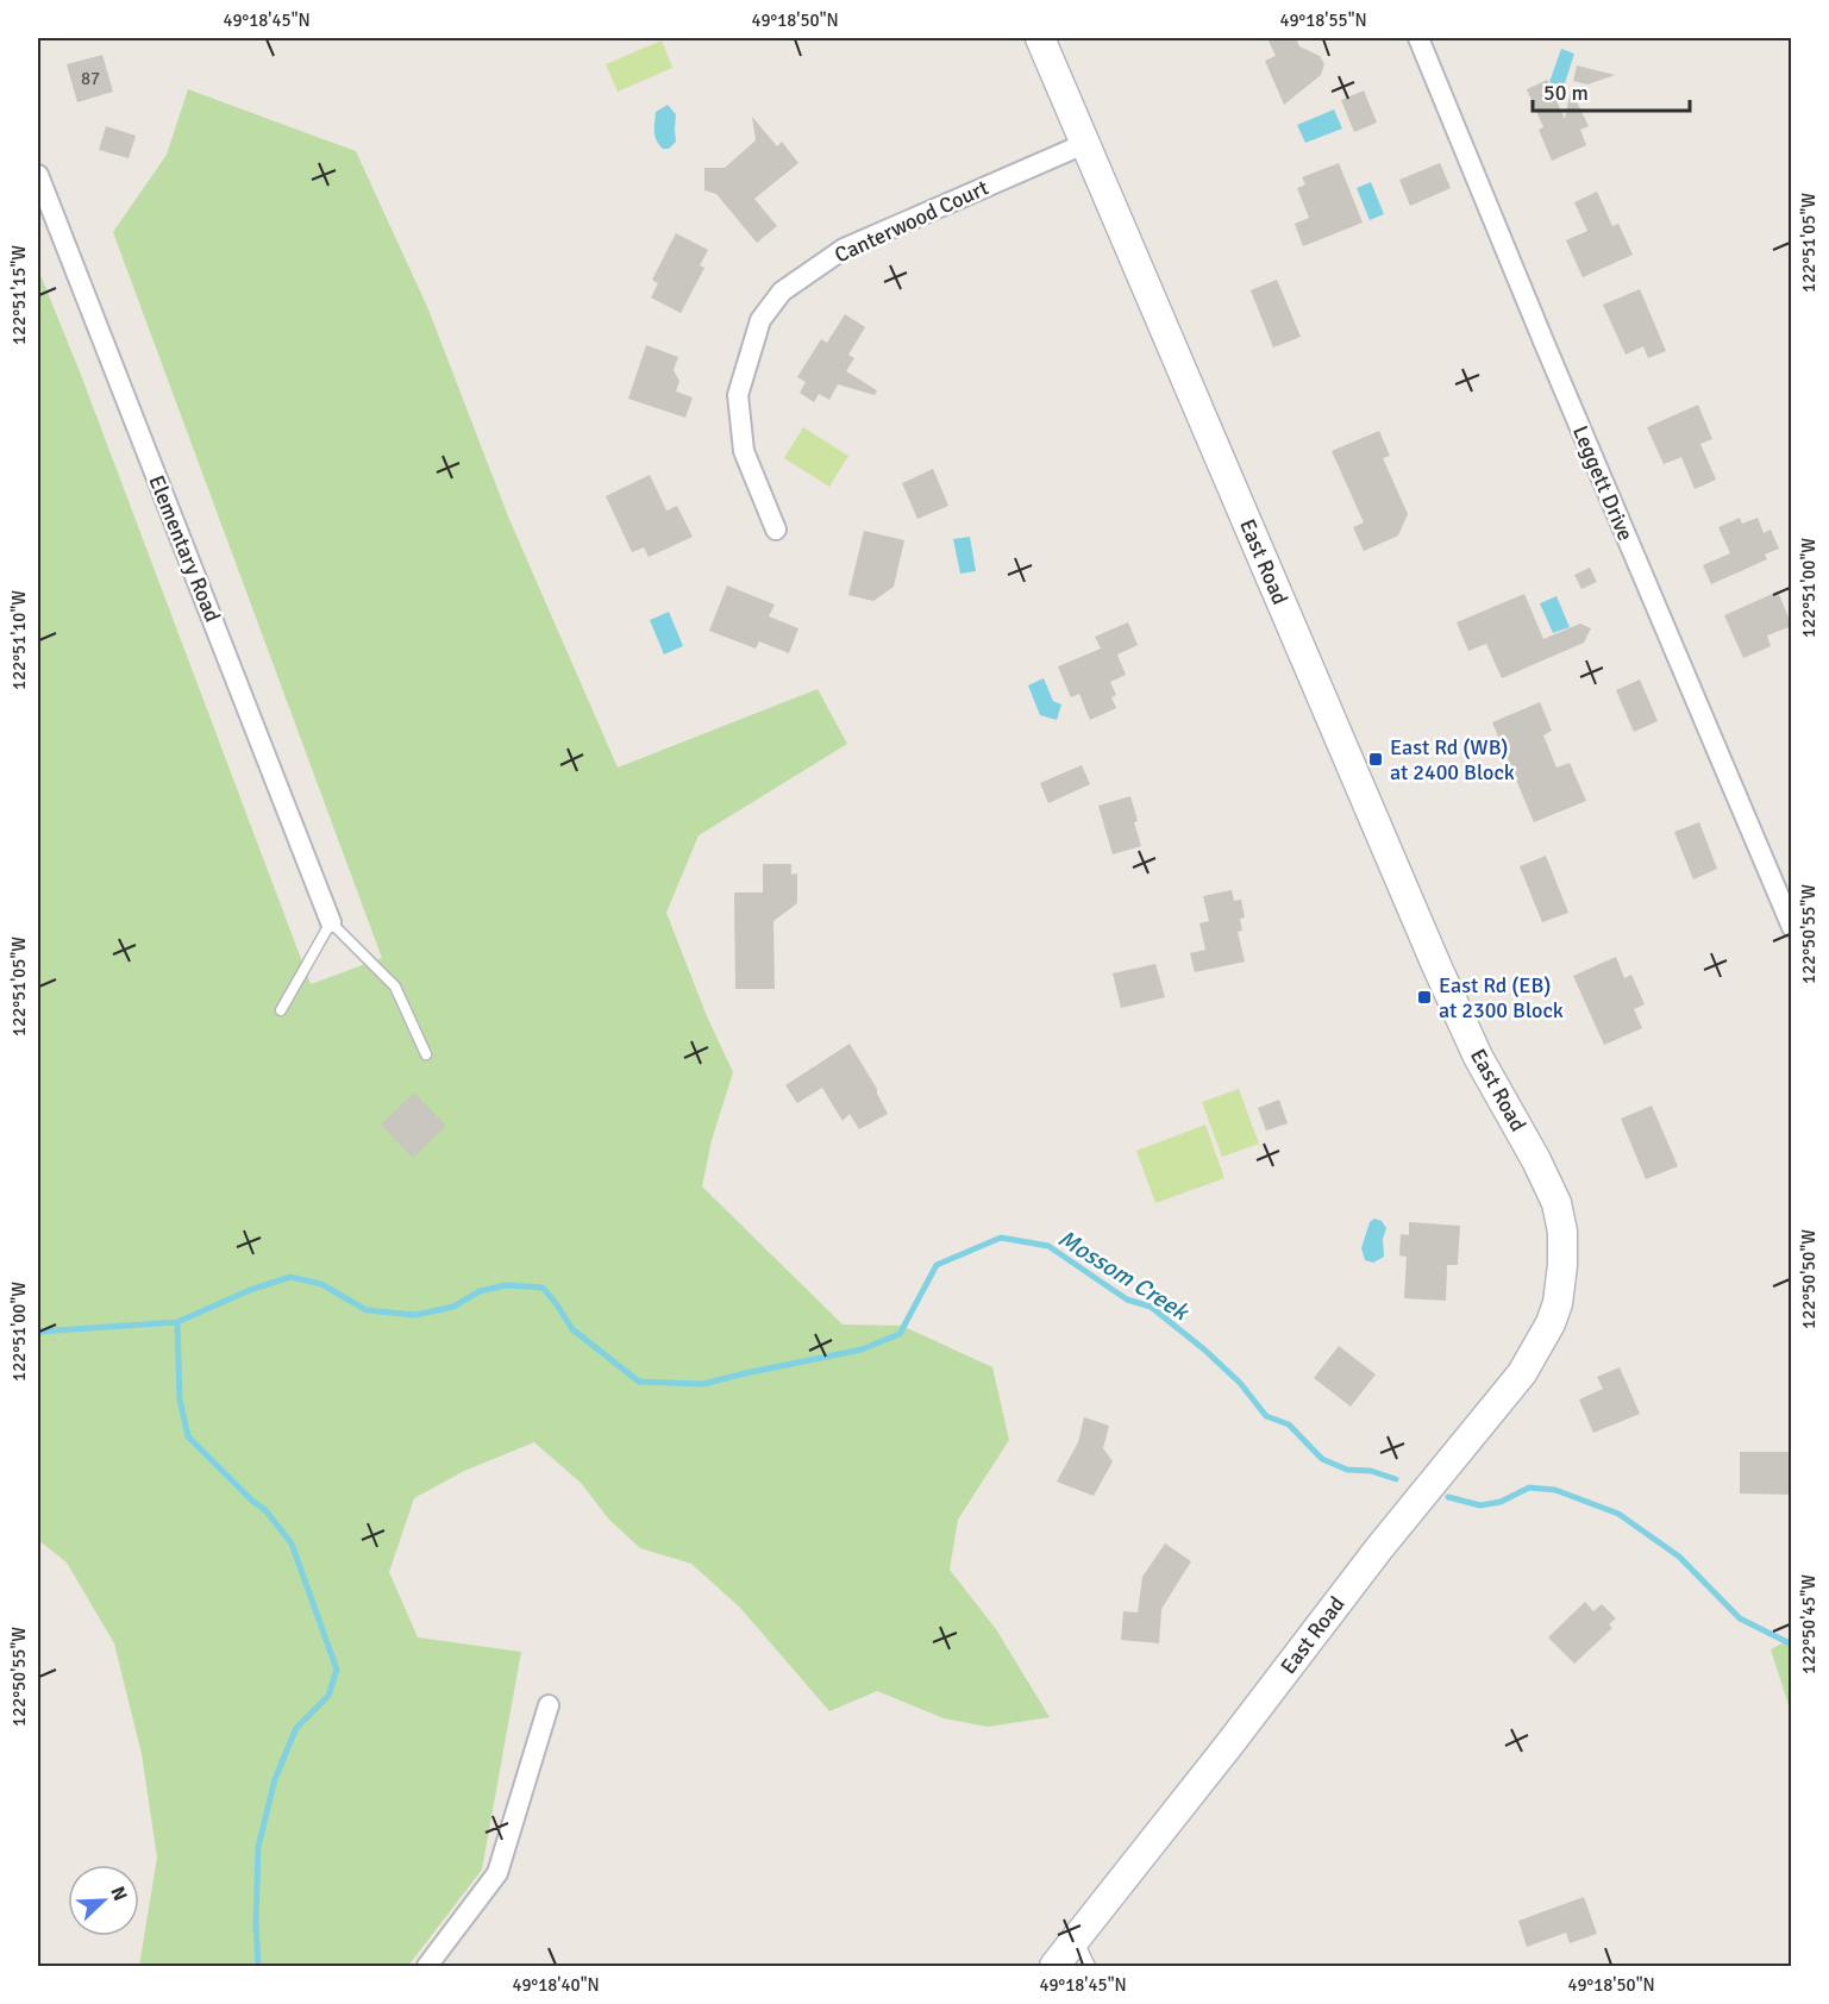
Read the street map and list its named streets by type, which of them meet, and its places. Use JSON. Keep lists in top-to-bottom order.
{
  "streets": {
    "main road": ["East Road"],
    "street": ["Canterwood Court", "Leggett Drive", "Elementary Road"]
  },
  "crossings": [
    ["Canterwood Court", "East Road"]
  ],
  "water": ["Mossom Creek"],
  "places": {
    "transit": ["East Rd (WB) at 2400 Block", "East Rd (EB) at 2300 Block"]
  },
  "house_numbers": ["87"],
  "scale_bar": "50 m",
  "north": "top right",
  "coordinates": [
    "49°18'45\"N",
    "49°18'50\"N",
    "49°18'55\"N",
    "122°51'05\"W",
    "122°51'15\"W",
    "122°51'00\"W",
    "122°51'10\"W",
    "122°50'55\"W",
    "122°50'50\"W",
    "122°50'45\"W",
    "49°18'40\"N"
  ]
}
